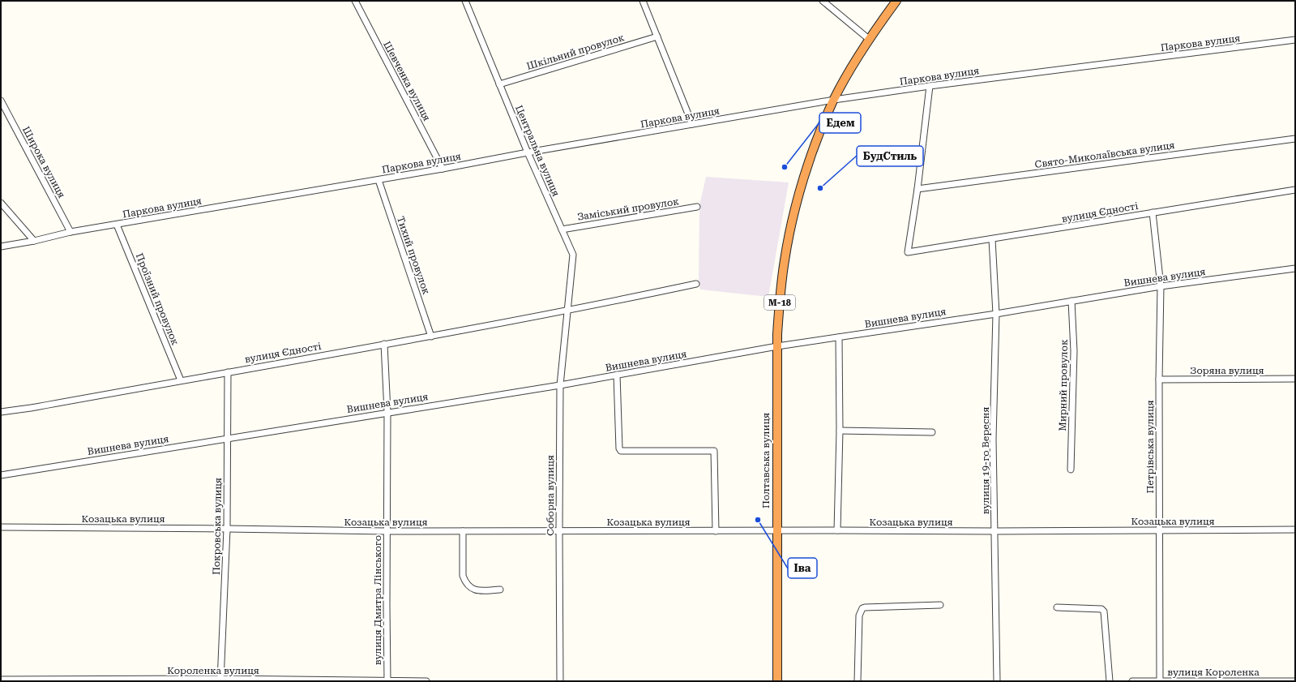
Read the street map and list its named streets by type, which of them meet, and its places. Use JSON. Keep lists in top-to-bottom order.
{
  "streets": {
    "highway": ["М-18", "Полтавська вулиця"],
    "street": [
      "Паркова вулиця",
      "Шкільний провулок",
      "Шевченка вулиця",
      "Центральна вулиця",
      "Свято-Миколаївська вулиця",
      "Широка вулиця",
      "Заміський провулок",
      "вулиця Єдності",
      "Тихий провулок",
      "Вишнева вулиця",
      "Проїзний провулок",
      "Зоряна вулиця",
      "Мирний провулок",
      "Петрівська вулиця",
      "вулиця 19-го Вересня",
      "Соборна вулиця",
      "Козацька вулиця",
      "Покровська вулиця",
      "вулиця Дмитра Лінського",
      "Короленка вулиця",
      "вулиця Короленка"
    ]
  },
  "crossings": [
    ["Паркова вулиця", "Шевченка вулиця"],
    ["Паркова вулиця", "Центральна вулиця"],
    ["Паркова вулиця", "Широка вулиця"],
    ["Паркова вулиця", "Тихий провулок"],
    ["Паркова вулиця", "Проїзний провулок"],
    ["Паркова вулиця", "М-18"],
    ["Паркова вулиця", "Полтавська вулиця"],
    ["Шкільний провулок", "Центральна вулиця"],
    ["Центральна вулиця", "Заміський провулок"],
    ["Центральна вулиця", "вулиця Єдності"],
    ["Центральна вулиця", "Соборна вулиця"],
    ["Свято-Миколаївська вулиця", "вулиця Єдності"],
    ["вулиця Єдності", "Тихий провулок"],
    ["вулиця Єдності", "Проїзний провулок"],
    ["вулиця Єдності", "Петрівська вулиця"],
    ["вулиця Єдності", "вулиця 19-го Вересня"],
    ["вулиця Єдності", "Соборна вулиця"],
    ["вулиця Єдності", "Покровська вулиця"],
    ["вулиця Єдності", "вулиця Дмитра Лінського"],
    ["Вишнева вулиця", "Мирний провулок"],
    ["Вишнева вулиця", "Петрівська вулиця"],
    ["Вишнева вулиця", "Полтавська вулиця"],
    ["Вишнева вулиця", "вулиця 19-го Вересня"],
    ["Вишнева вулиця", "Соборна вулиця"],
    ["Вишнева вулиця", "Покровська вулиця"],
    ["Вишнева вулиця", "вулиця Дмитра Лінського"],
    ["М-18", "Полтавська вулиця"],
    ["Зоряна вулиця", "Петрівська вулиця"],
    ["Петрівська вулиця", "Козацька вулиця"],
    ["Петрівська вулиця", "вулиця Короленка"],
    ["Полтавська вулиця", "Козацька вулиця"],
    ["вулиця 19-го Вересня", "Козацька вулиця"],
    ["Соборна вулиця", "Козацька вулиця"],
    ["Козацька вулиця", "Покровська вулиця"],
    ["Козацька вулиця", "вулиця Дмитра Лінського"],
    ["Покровська вулиця", "Короленка вулиця"],
    ["вулиця Дмитра Лінського", "Короленка вулиця"]
  ],
  "places": ["Едем", "БудСтиль", "Іва"]
}
